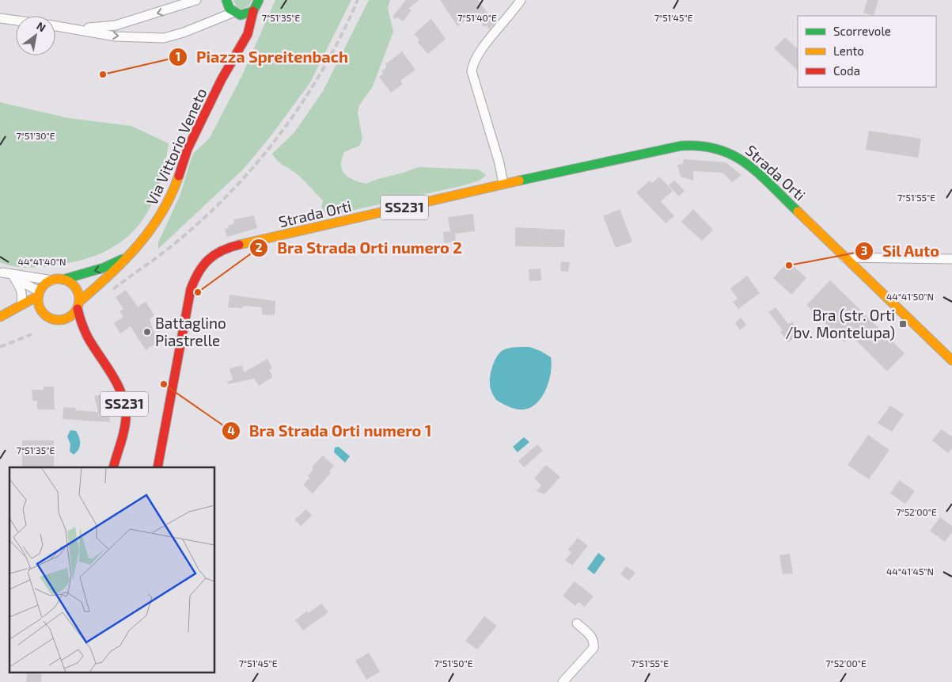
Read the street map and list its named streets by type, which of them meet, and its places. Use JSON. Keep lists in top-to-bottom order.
{
  "streets": {
    "main road": ["Via Vittorio Veneto", "Strada Orti", "SS231"]
  },
  "crossings": [
    ["Via Vittorio Veneto", "SS231"]
  ],
  "places": {
    "other": [
      "Piazza Spreitenbach",
      "Sil Auto",
      "Bra Strada Orti numero 2",
      "Battaglino Piastrelle",
      "Bra Strada Orti numero 1"
    ],
    "transit": ["Bra (str. Orti /bv. Montelupa)"]
  },
  "legend": ["Scorrevole", "Lento", "Coda"],
  "north": "top right",
  "coordinates": [
    "7°51'35\"E",
    "7°51'40\"E",
    "7°51'45\"E",
    "7°51'30\"E",
    "7°51'55\"E",
    "44°41'40\"N",
    "44°41'50\"N",
    "7°52'00\"E",
    "44°41'45\"N",
    "7°51'50\"E"
  ]
}
